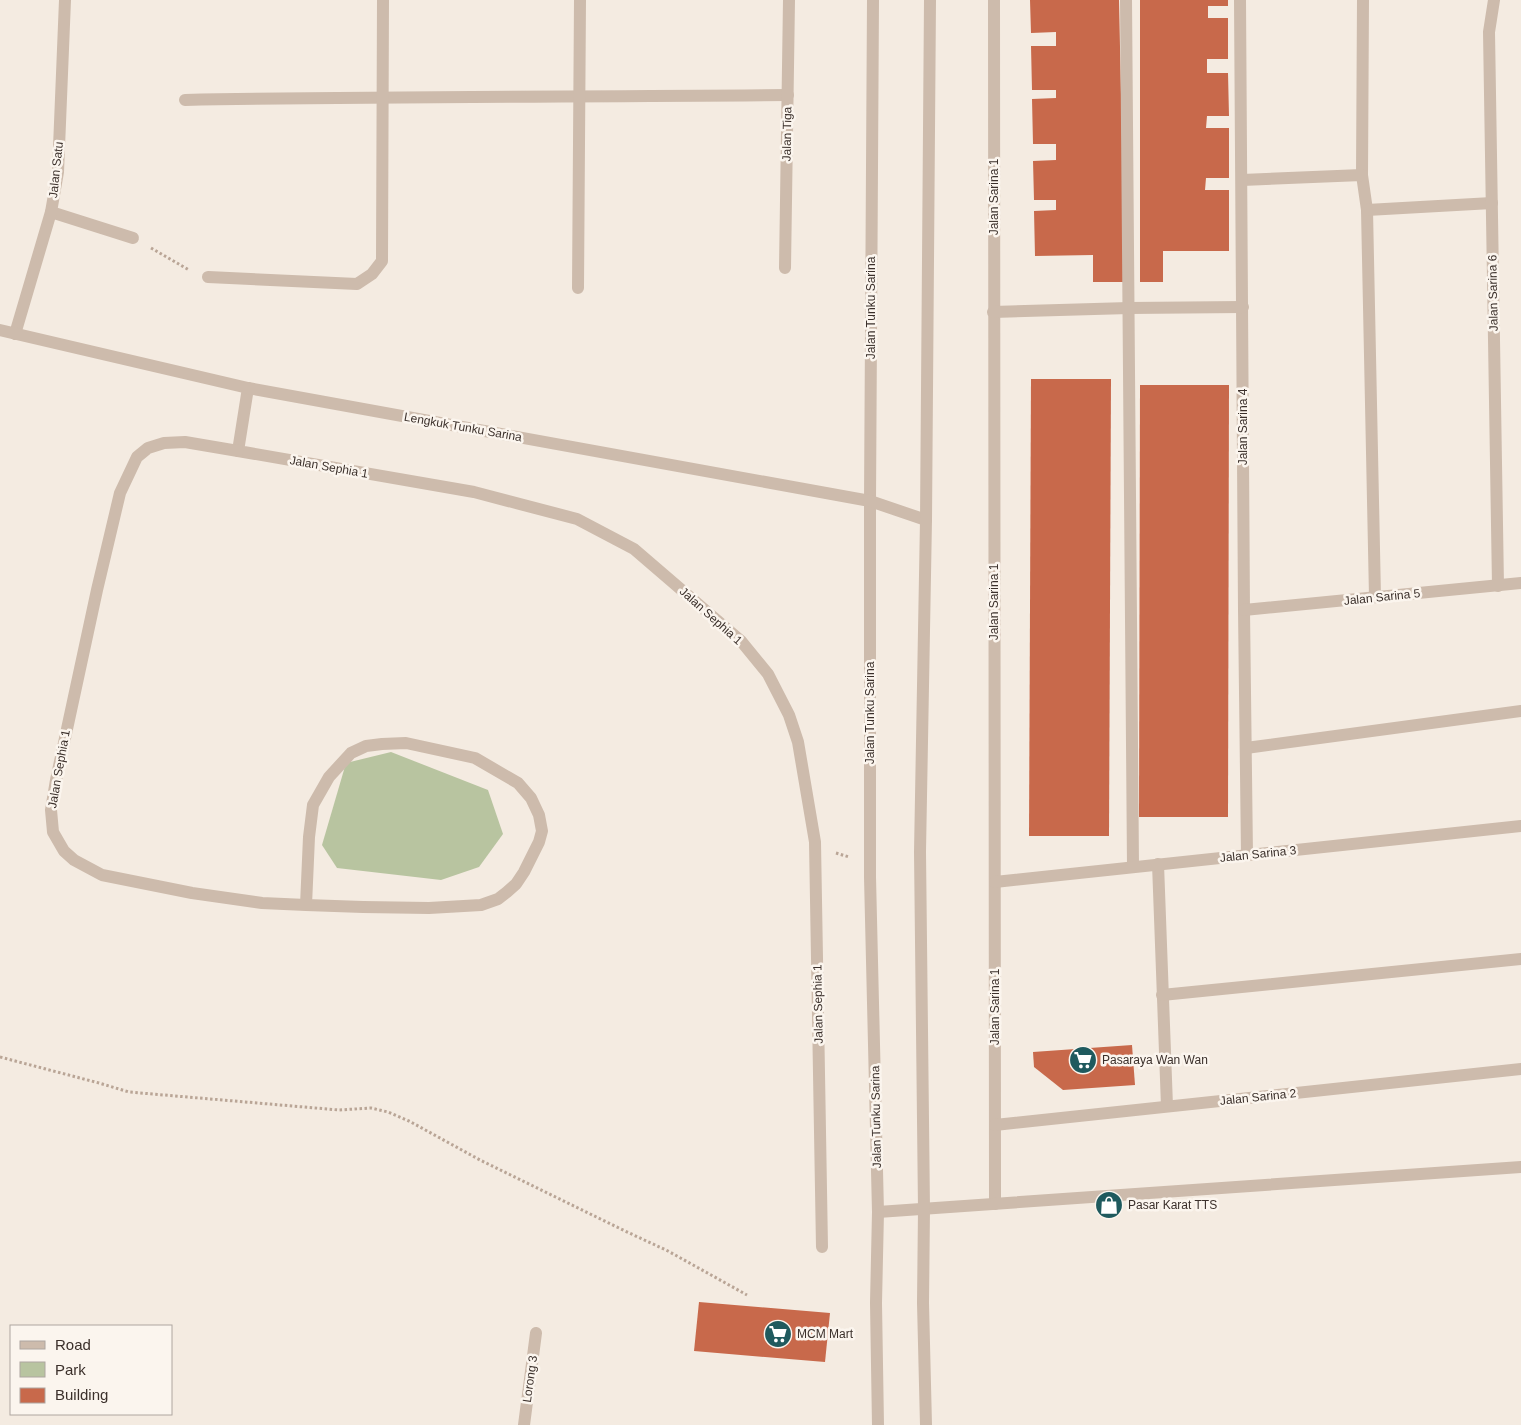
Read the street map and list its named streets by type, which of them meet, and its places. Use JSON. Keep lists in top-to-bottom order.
{
  "streets": {
    "street": [
      "Jalan Tiga",
      "Jalan Satu",
      "Jalan Sarina 1",
      "Jalan Sarina 6",
      "Jalan Tunku Sarina",
      "Lengkuk Tunku Sarina",
      "Jalan Sarina 4",
      "Jalan Sephia 1",
      "Jalan Sarina 5",
      "Jalan Sarina 3",
      "Jalan Sarina 2",
      "Lorong 3"
    ]
  },
  "crossings": [
    ["Jalan Satu", "Lengkuk Tunku Sarina"],
    ["Jalan Sarina 1", "Jalan Sarina 3"],
    ["Jalan Sarina 1", "Jalan Sarina 2"],
    ["Jalan Sarina 6", "Jalan Sarina 5"],
    ["Jalan Tunku Sarina", "Lengkuk Tunku Sarina"],
    ["Jalan Sarina 4", "Jalan Sarina 5"],
    ["Jalan Sarina 4", "Jalan Sarina 3"]
  ],
  "places": {
    "supermarket": ["Pasaraya Wan Wan", "MCM Mart"],
    "shop": ["Pasar Karat TTS"]
  },
  "legend": ["Road", "Park", "Building"]
}
